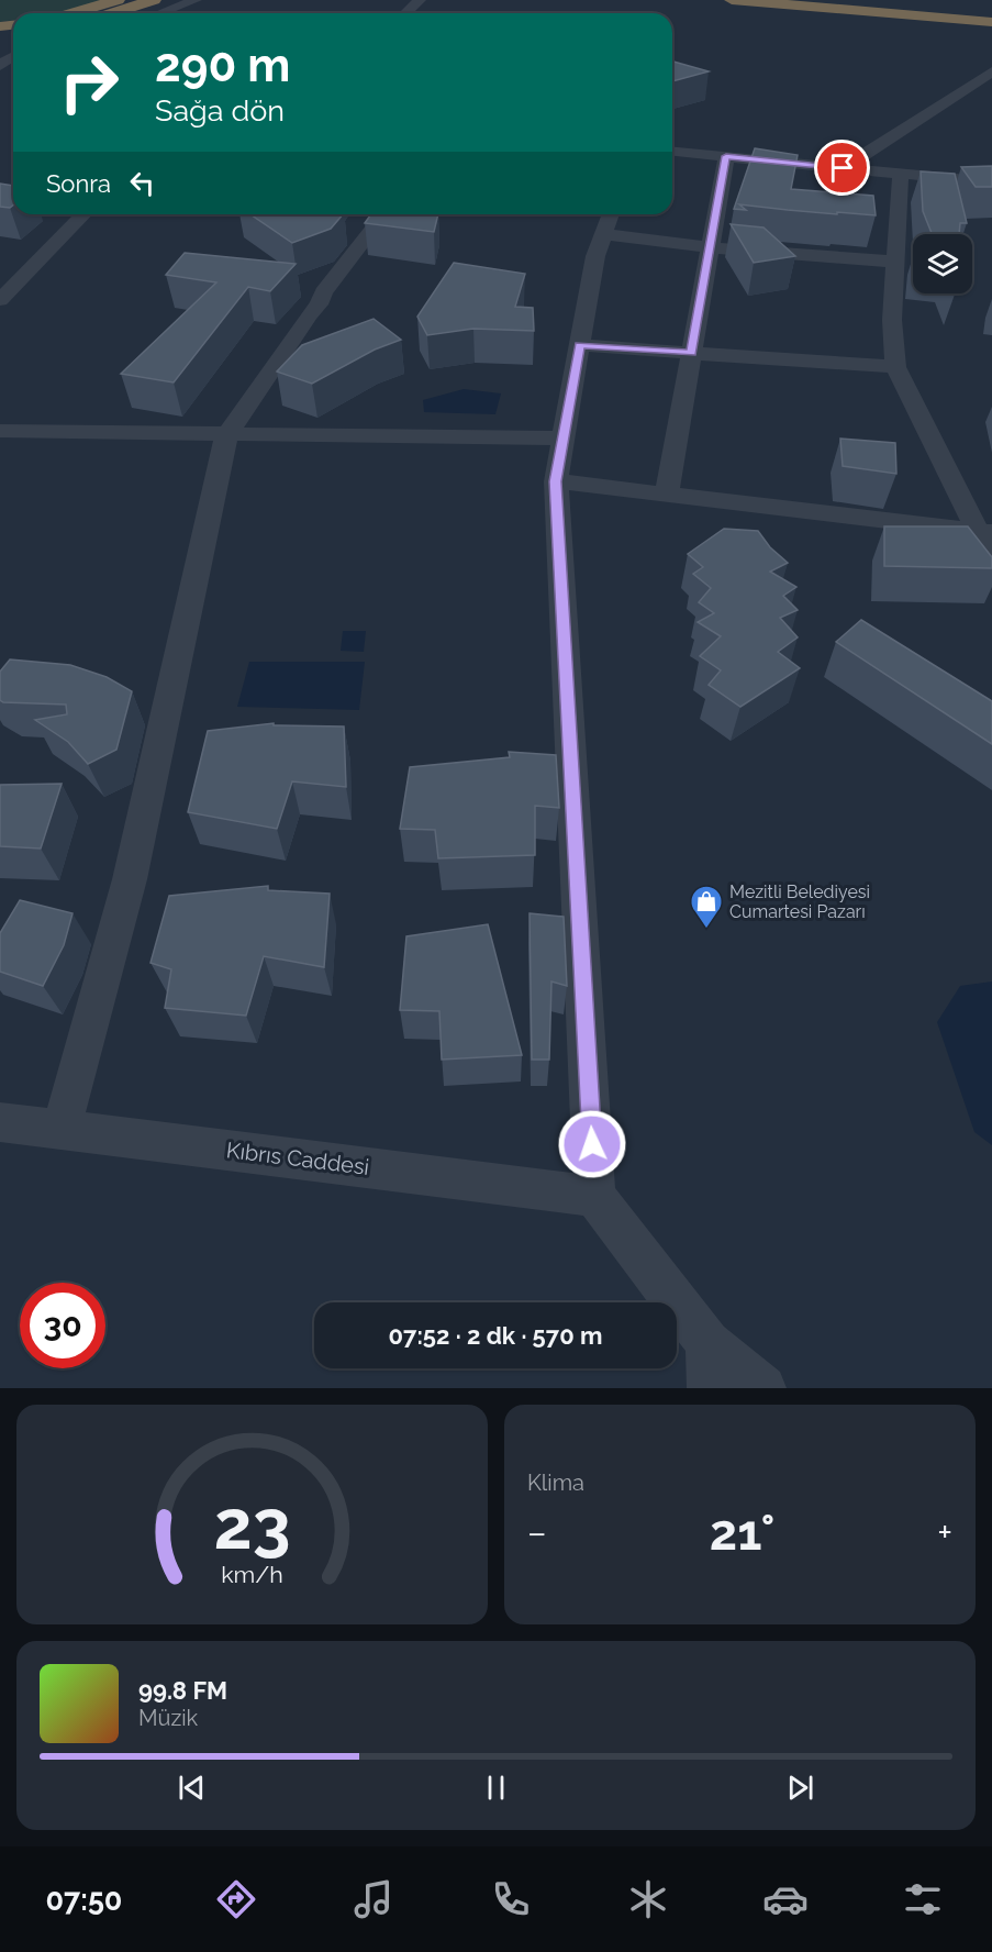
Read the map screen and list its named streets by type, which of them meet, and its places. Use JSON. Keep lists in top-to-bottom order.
{
  "streets": {
    "street": ["Kıbrıs Caddesi"]
  },
  "places": {
    "shop": ["Mezitli Belediyesi Cumartesi Pazarı"]
  },
  "page": {
    "turn": ["290 m", "Sağa dön"],
    "then": "Sonra",
    "limit": "30",
    "trip": "07:52 · 2 dk · 570 m",
    "tile": "Klima",
    "heat": ["−", "21°", "+"],
    "song": ["99.8 FM", "Müzik"],
    "tabs": "07:50",
    "gauge": ["23", "km/h"]
  }
}
